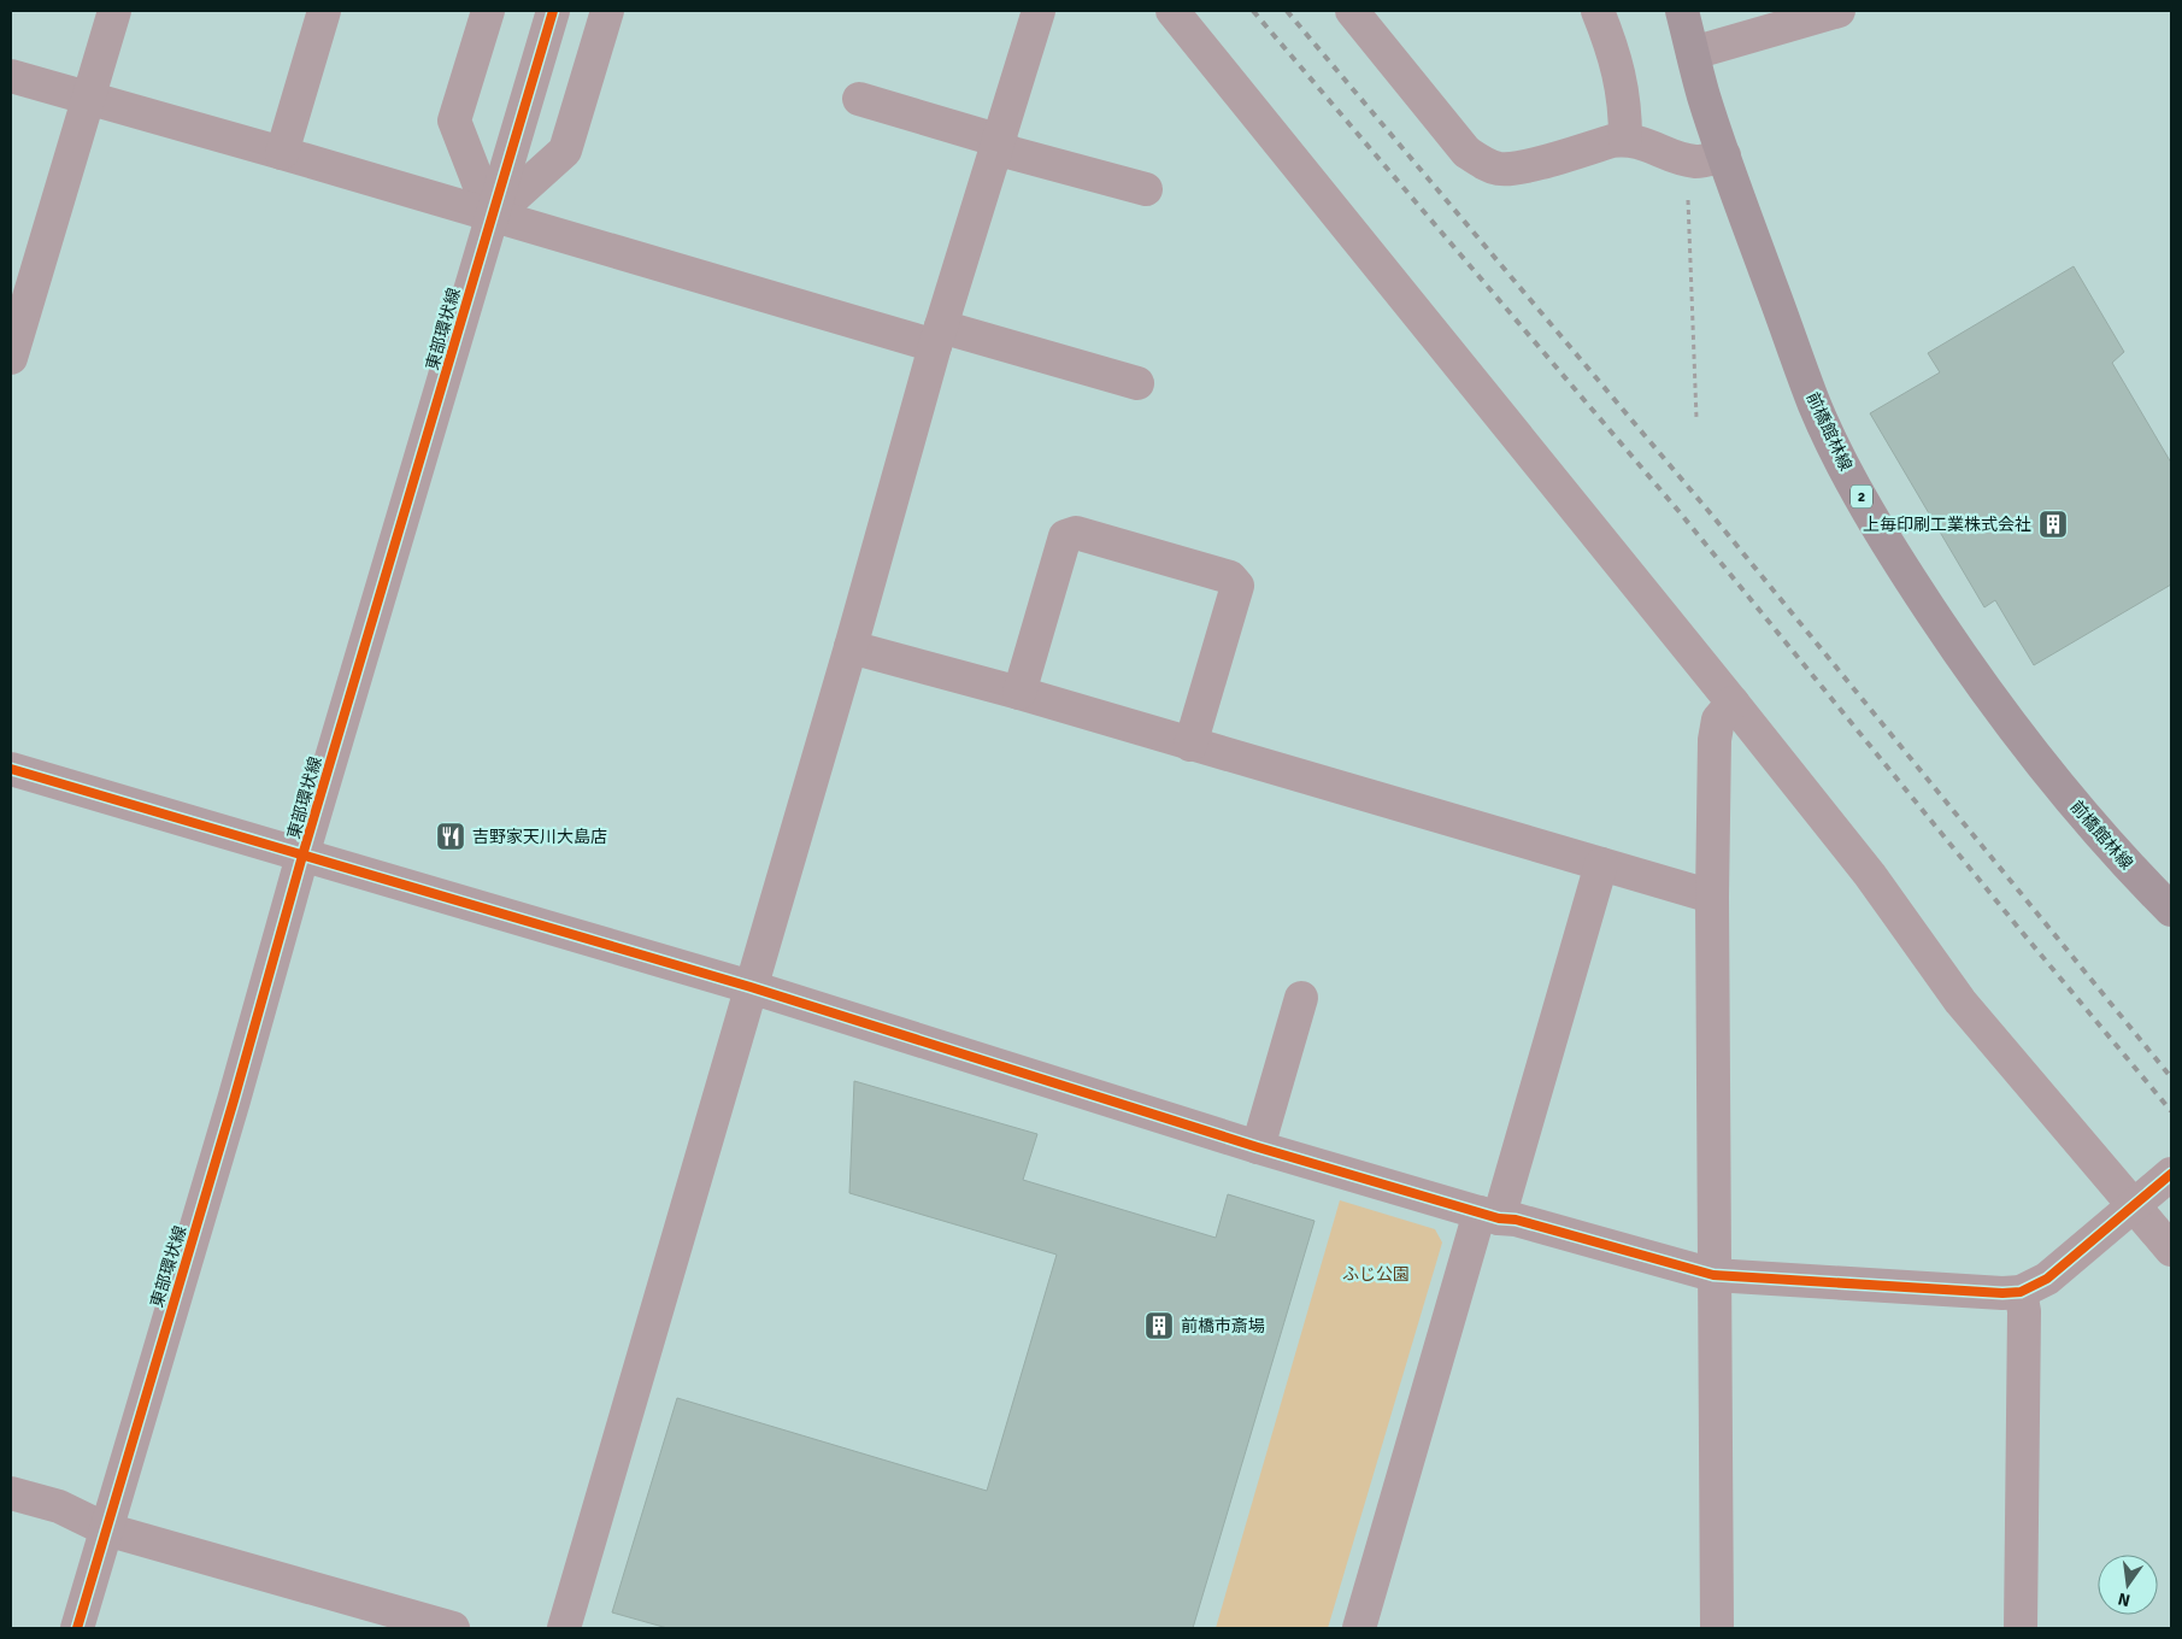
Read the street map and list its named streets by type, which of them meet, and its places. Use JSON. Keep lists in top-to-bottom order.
{
  "streets": {
    "main road": ["前橋館林線", "2"],
    "street": ["東部環状線"]
  },
  "parks": ["ふじ公園"],
  "places": {
    "building": ["上毎印刷工業株式会社", "前橋市斎場"],
    "restaurant": ["吉野家天川大島店"]
  },
  "north": "bottom"
}
